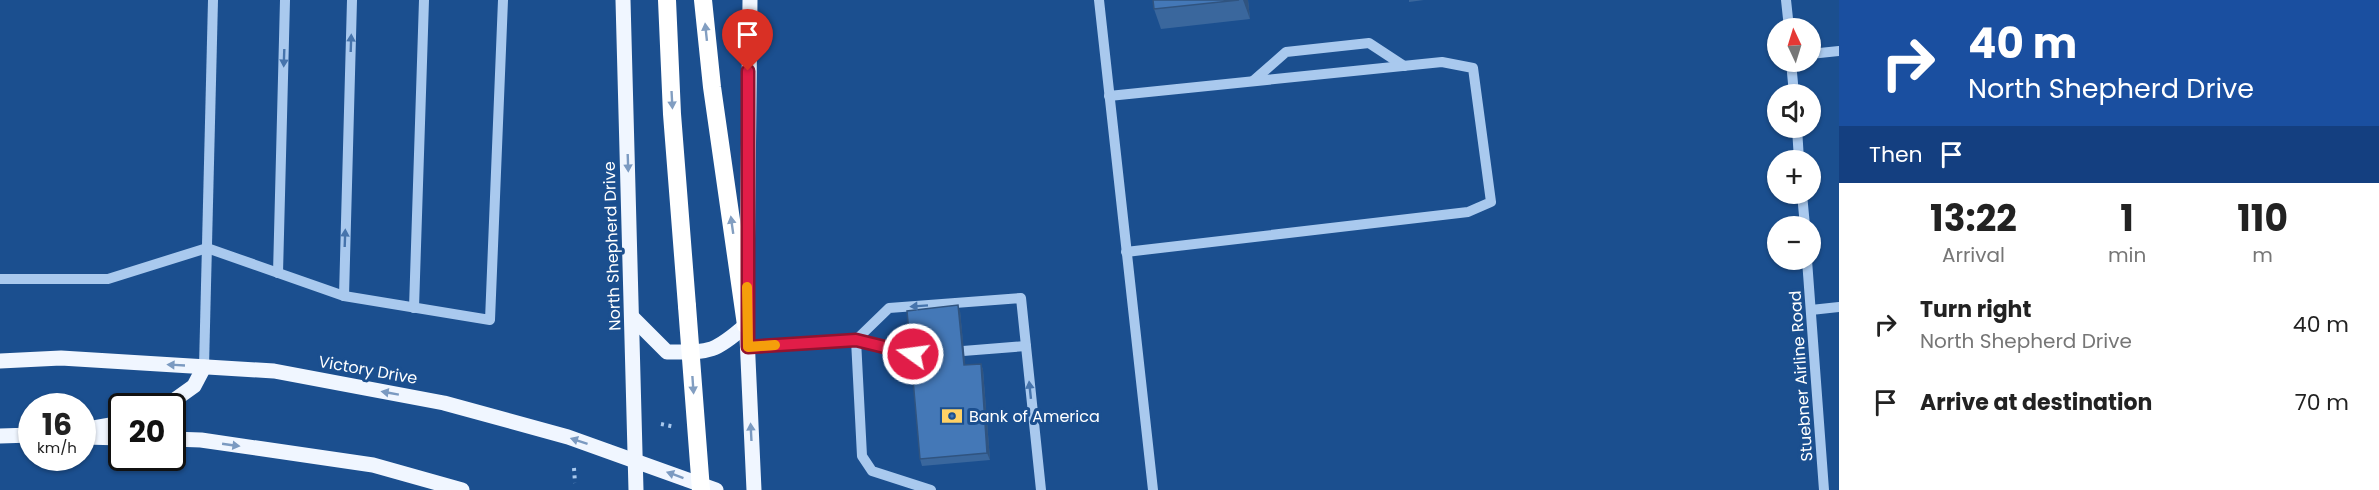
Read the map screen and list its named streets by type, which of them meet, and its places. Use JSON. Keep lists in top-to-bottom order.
{
  "streets": {
    "main road": ["North Shepherd Drive", "Victory Drive"],
    "street": ["Stuebner Airline Road"]
  },
  "crossings": [
    ["North Shepherd Drive", "Victory Drive"]
  ],
  "places": {
    "bank": ["Bank of America"]
  },
  "north": "top",
  "page": {
    "turn": ["40 m", "North Shepherd Drive"],
    "map_buttons": ["+", "−"],
    "then": "Then",
    "eta": [
      "13:22",
      "Arrival",
      "1",
      "min",
      "110",
      "m"
    ],
    "list": [
      {
        "name": "Turn right",
        "note": "North Shepherd Drive",
        "value": "40 m"
      },
      {
        "name": "Arrive at destination",
        "value": "70 m"
      }
    ],
    "speed": "16 km/h",
    "limit": "20"
  }
}
